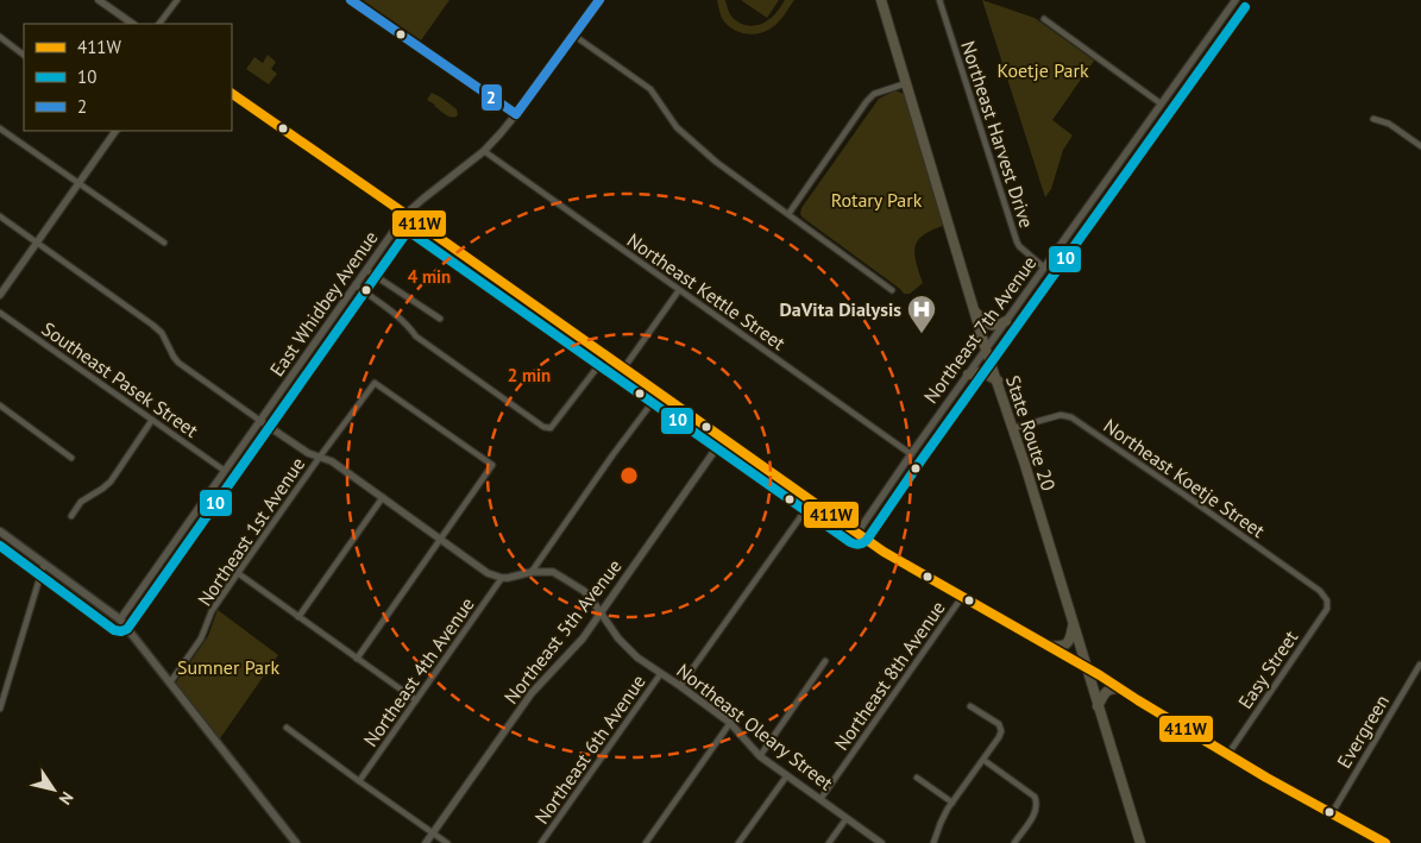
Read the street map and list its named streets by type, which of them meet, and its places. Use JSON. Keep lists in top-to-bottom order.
{
  "streets": {
    "main road": ["State Route 20"],
    "street": [
      "Northeast Harvest Drive",
      "Northeast Kettle Street",
      "East Whidbey Avenue",
      "Northeast 7th Avenue",
      "Southeast Pasek Street",
      "Northeast Koetje Street",
      "Northeast 1st Avenue",
      "Northeast 5th Avenue",
      "Easy Street",
      "Northeast 4th Avenue",
      "Northeast 8th Avenue",
      "Northeast Oleary Street",
      "Evergreen",
      "Northeast 6th Avenue"
    ]
  },
  "crossings": [
    ["Northeast Harvest Drive", "Northeast 7th Avenue"],
    ["Northeast Kettle Street", "East Whidbey Avenue"],
    ["Northeast Kettle Street", "Northeast 7th Avenue"],
    ["East Whidbey Avenue", "Southeast Pasek Street"],
    ["Northeast 7th Avenue", "State Route 20"],
    ["State Route 20", "Northeast Koetje Street"],
    ["Northeast Koetje Street", "Easy Street"],
    ["Northeast 5th Avenue", "Northeast Oleary Street"],
    ["Northeast 4th Avenue", "Northeast Oleary Street"],
    ["Northeast 8th Avenue", "Northeast Oleary Street"],
    ["Northeast Oleary Street", "Northeast 6th Avenue"]
  ],
  "parks": ["Koetje Park", "Rotary Park", "Sumner Park"],
  "places": {
    "hospital": ["DaVita Dialysis"]
  },
  "lines": ["transit line 2", "transit line 10", "transit line 411W"],
  "legend": ["411W", "10", "2"],
  "north": "bottom right",
  "rings": ["4 min", "2 min"]
}
